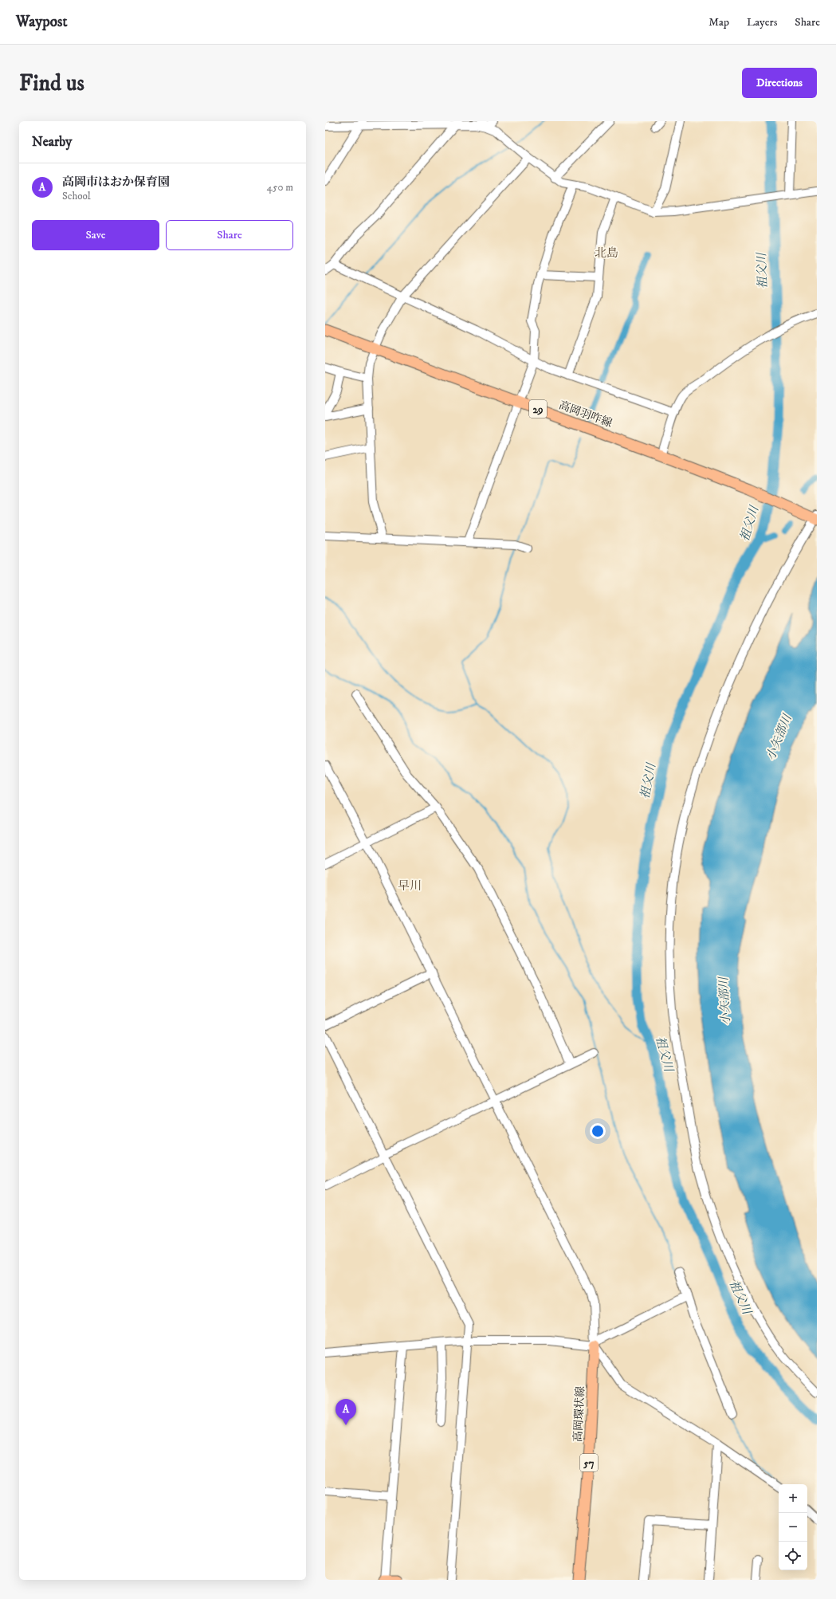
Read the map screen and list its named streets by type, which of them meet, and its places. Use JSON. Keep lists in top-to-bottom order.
{
  "streets": {
    "main road": [
      "29",
      "高岡羽咋線",
      "高岡環状線",
      "57"
    ]
  },
  "districts": ["北島", "早川"],
  "water": ["祖父川", "小矢部川"],
  "page": {
    "header": "Waypost",
    "nav": ["Map", "Layers", "Share"],
    "buttons": [
      "Directions",
      ["Save", "Share"]
    ],
    "title": "Find us",
    "heading": "Nearby",
    "list": [
      {
        "mark": "A",
        "name": "高岡市はおか保育園",
        "note": "School",
        "value": "450 m"
      }
    ],
    "pins": "A",
    "map_buttons": ["+", "−"]
  }
}
